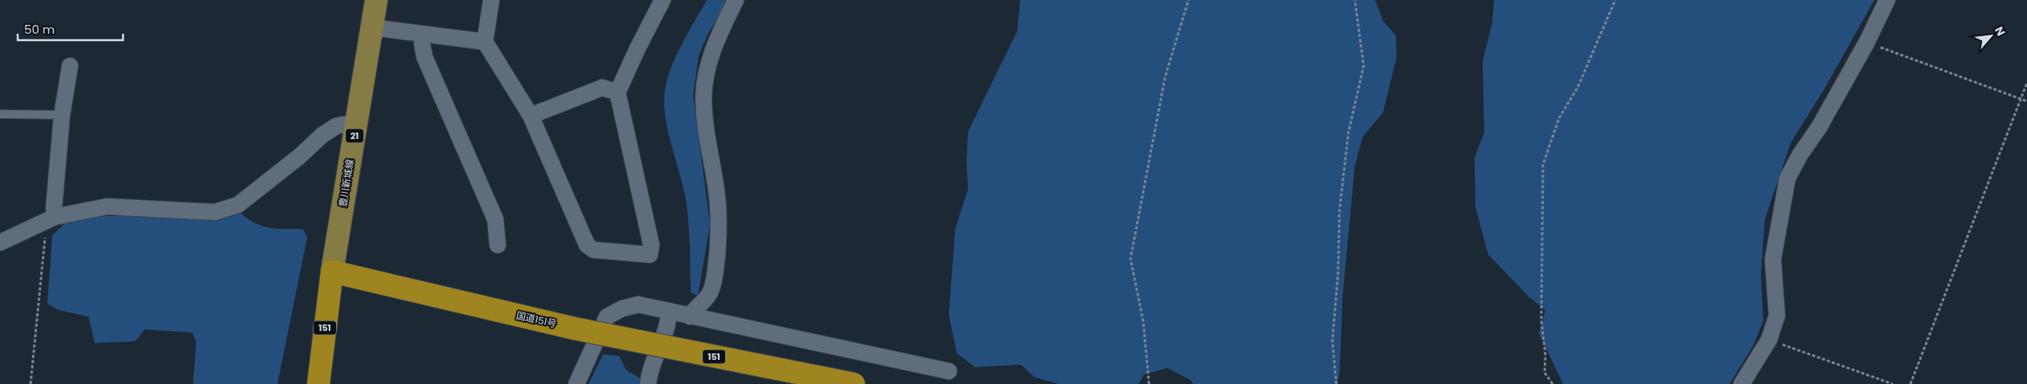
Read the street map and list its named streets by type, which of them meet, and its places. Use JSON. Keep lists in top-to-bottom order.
{
  "streets": {
    "highway": ["国道151号", "151"],
    "main road": ["21", "豊川新城線"]
  },
  "crossings": [
    ["豊川新城線", "国道151号"],
    ["豊川新城線", "151"],
    ["国道151号", "151"]
  ],
  "scale_bar": "50 m",
  "north": "top right"
}
